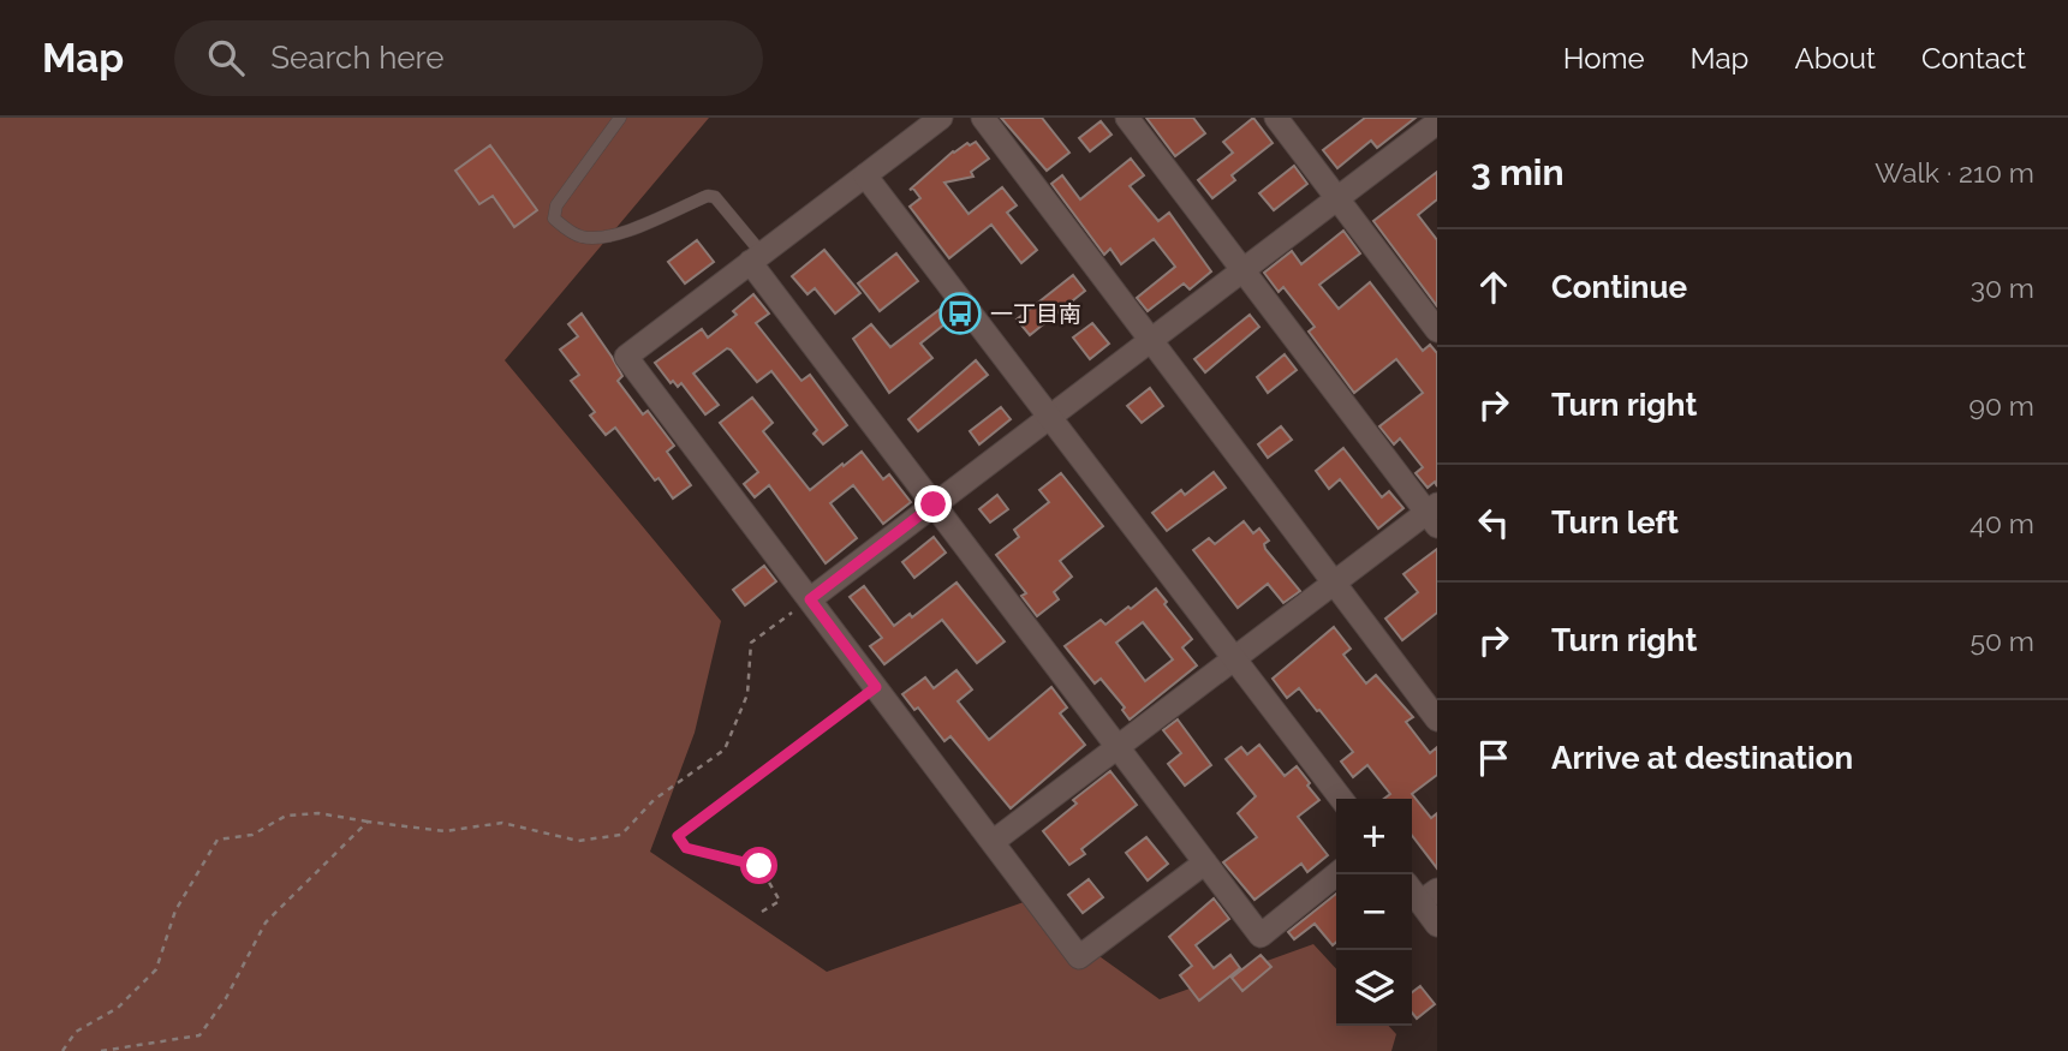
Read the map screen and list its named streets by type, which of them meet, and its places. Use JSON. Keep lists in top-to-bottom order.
{
  "places": {
    "bus stop": ["一丁目南"]
  },
  "page": {
    "header": "Map",
    "search": "Search here",
    "nav": [
      "Home",
      "Map",
      "About",
      "Contact"
    ],
    "heading": ["3 min", "Walk · 210 m"],
    "list": [
      ["Continue", "30 m"],
      ["Turn right", "90 m"],
      ["Turn left", "40 m"],
      ["Turn right", "50 m"],
      "Arrive at destination"
    ],
    "map_buttons": ["+", "−"]
  }
}
